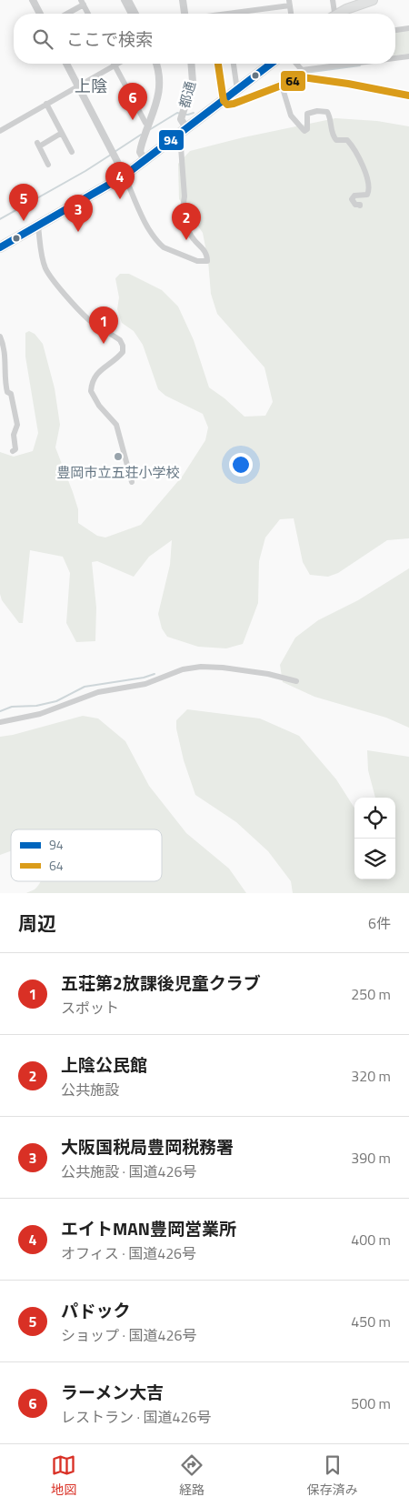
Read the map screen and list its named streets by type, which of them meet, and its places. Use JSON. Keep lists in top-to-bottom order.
{
  "streets": {
    "street": ["都通"]
  },
  "districts": ["上陰"],
  "places": ["豊岡市立五荘小学校"],
  "lines": ["transit line 94", "transit line 64"],
  "legend": ["94", "64"],
  "page": {
    "search": "ここで検索",
    "pins": [
      "6",
      "4",
      "5",
      "3",
      "2",
      "1"
    ],
    "heading": ["周辺", "6件"],
    "list": [
      {
        "mark": "1",
        "name": "五荘第2放課後児童クラブ",
        "note": "スポット",
        "value": "250 m"
      },
      {
        "mark": "2",
        "name": "上陰公民館",
        "note": "公共施設",
        "value": "320 m"
      },
      {
        "mark": "3",
        "name": "大阪国税局豊岡税務署",
        "note": "公共施設 · 国道426号",
        "value": "390 m"
      },
      {
        "mark": "4",
        "name": "エイトMAN豊岡営業所",
        "note": "オフィス · 国道426号",
        "value": "400 m"
      },
      {
        "mark": "5",
        "name": "パドック",
        "note": "ショップ · 国道426号",
        "value": "450 m"
      },
      {
        "mark": "6",
        "name": "ラーメン大吉",
        "note": "レストラン · 国道426号",
        "value": "500 m"
      }
    ],
    "nav": ["地図", "経路", "保存済み"]
  }
}
